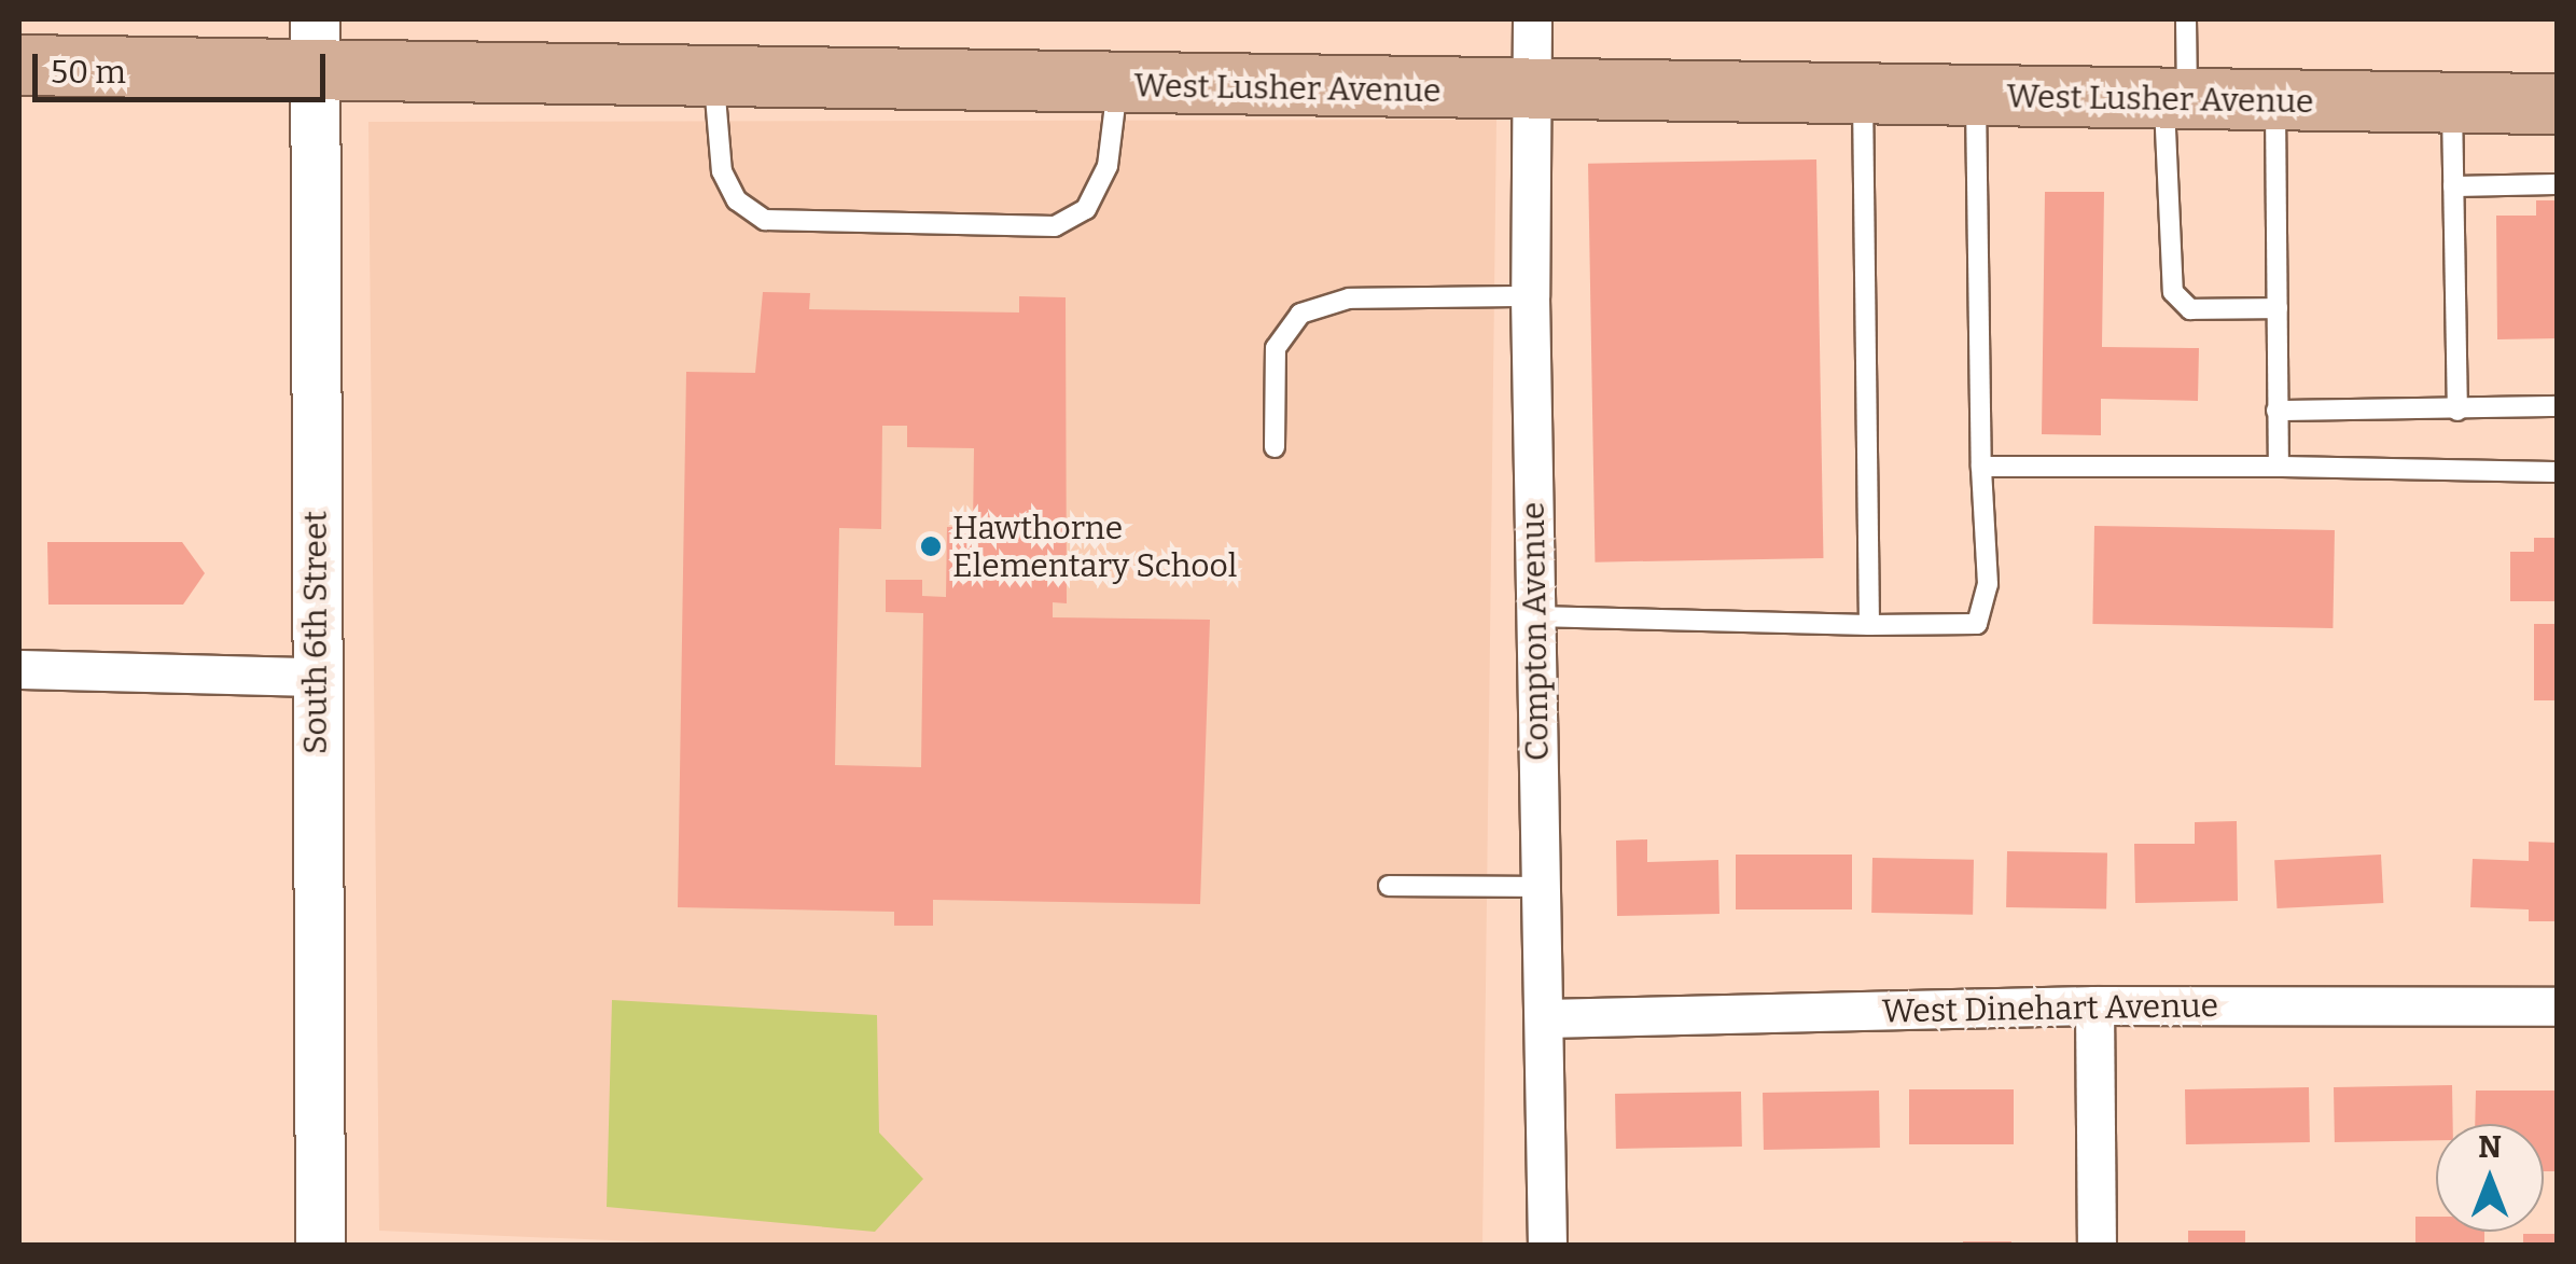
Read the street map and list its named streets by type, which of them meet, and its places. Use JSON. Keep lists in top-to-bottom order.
{
  "streets": {
    "main road": ["West Lusher Avenue"],
    "street": ["Compton Avenue", "South 6th Street", "West Dinehart Avenue"]
  },
  "crossings": [
    ["West Lusher Avenue", "Compton Avenue"],
    ["West Lusher Avenue", "South 6th Street"],
    ["Compton Avenue", "West Dinehart Avenue"]
  ],
  "places": ["Hawthorne Elementary School"],
  "scale_bar": "50 m",
  "north": "top"
}
